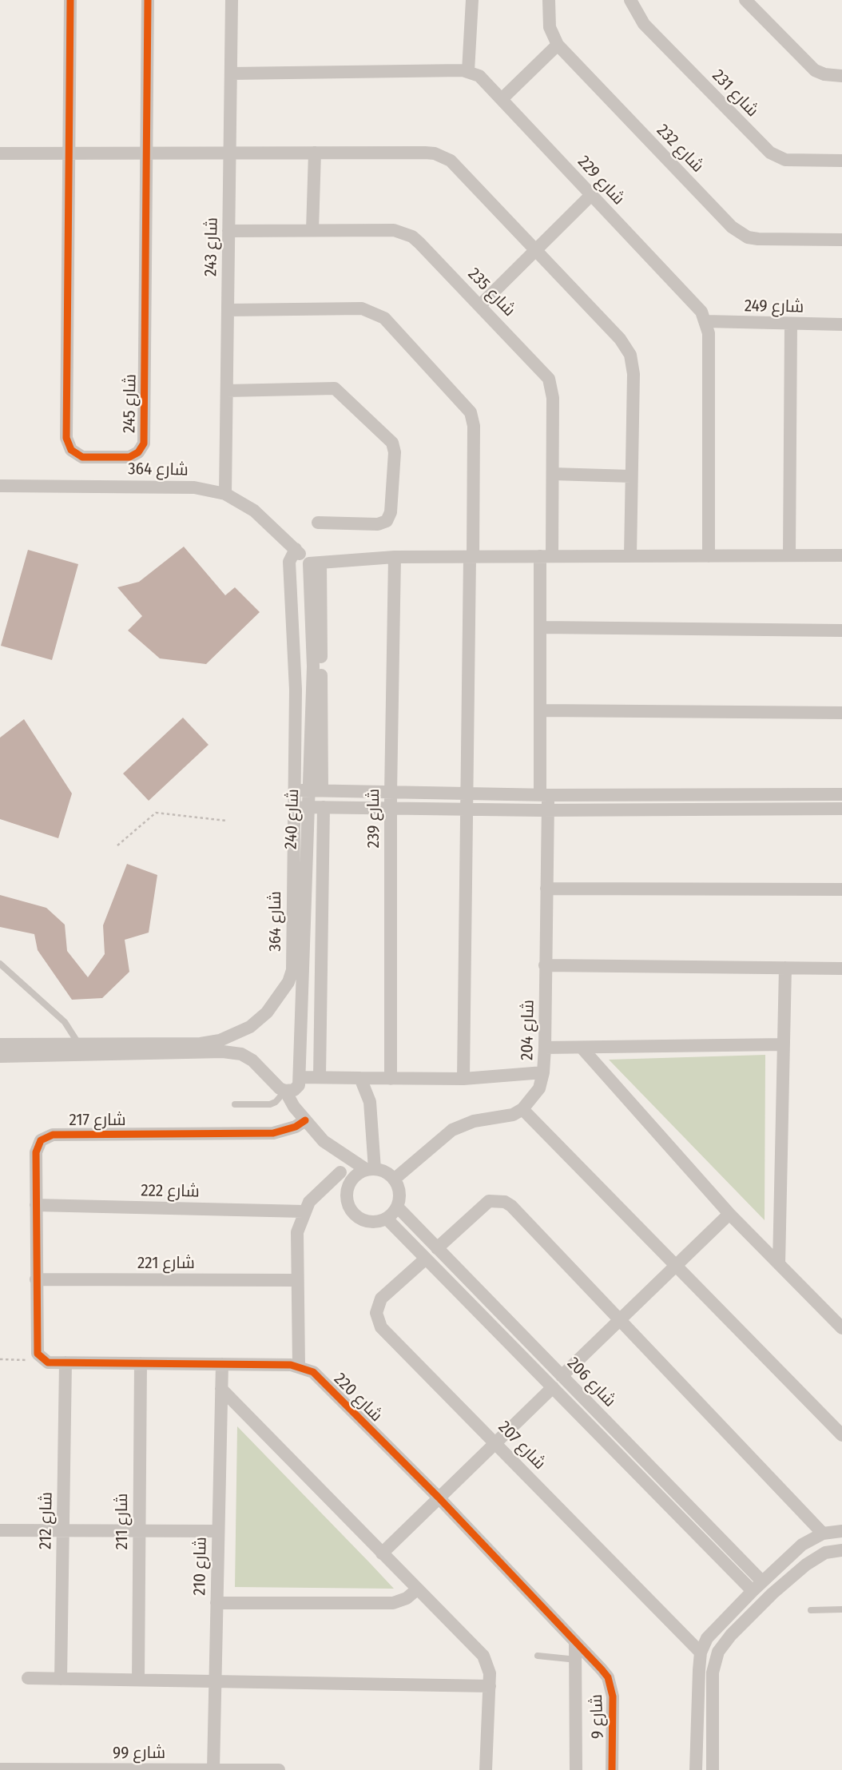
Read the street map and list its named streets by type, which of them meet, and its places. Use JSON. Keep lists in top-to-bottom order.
{
  "streets": {
    "street": [
      "شارع 231",
      "شارع 232",
      "شارع 229",
      "شارع 243",
      "شارع 235",
      "شارع 249",
      "شارع 245",
      "شارع 364",
      "شارع 239",
      "شارع 240",
      "شارع 204",
      "شارع 217",
      "شارع 222",
      "شارع 221",
      "شارع 206",
      "شارع 220",
      "شارع 207",
      "شارع 212",
      "شارع 211",
      "شارع 210",
      "شارع 9",
      "شارع 99"
    ]
  },
  "crossings": [
    ["شارع 229", "شارع 249"],
    ["شارع 243", "شارع 235"],
    ["شارع 243", "شارع 364"],
    ["شارع 235", "شارع 204"],
    ["شارع 364", "شارع 240"],
    ["شارع 217", "شارع 222"],
    ["شارع 217", "شارع 221"],
    ["شارع 206", "شارع 207"],
    ["شارع 220", "شارع 9"],
    ["شارع 210", "شارع 99"]
  ]
}
